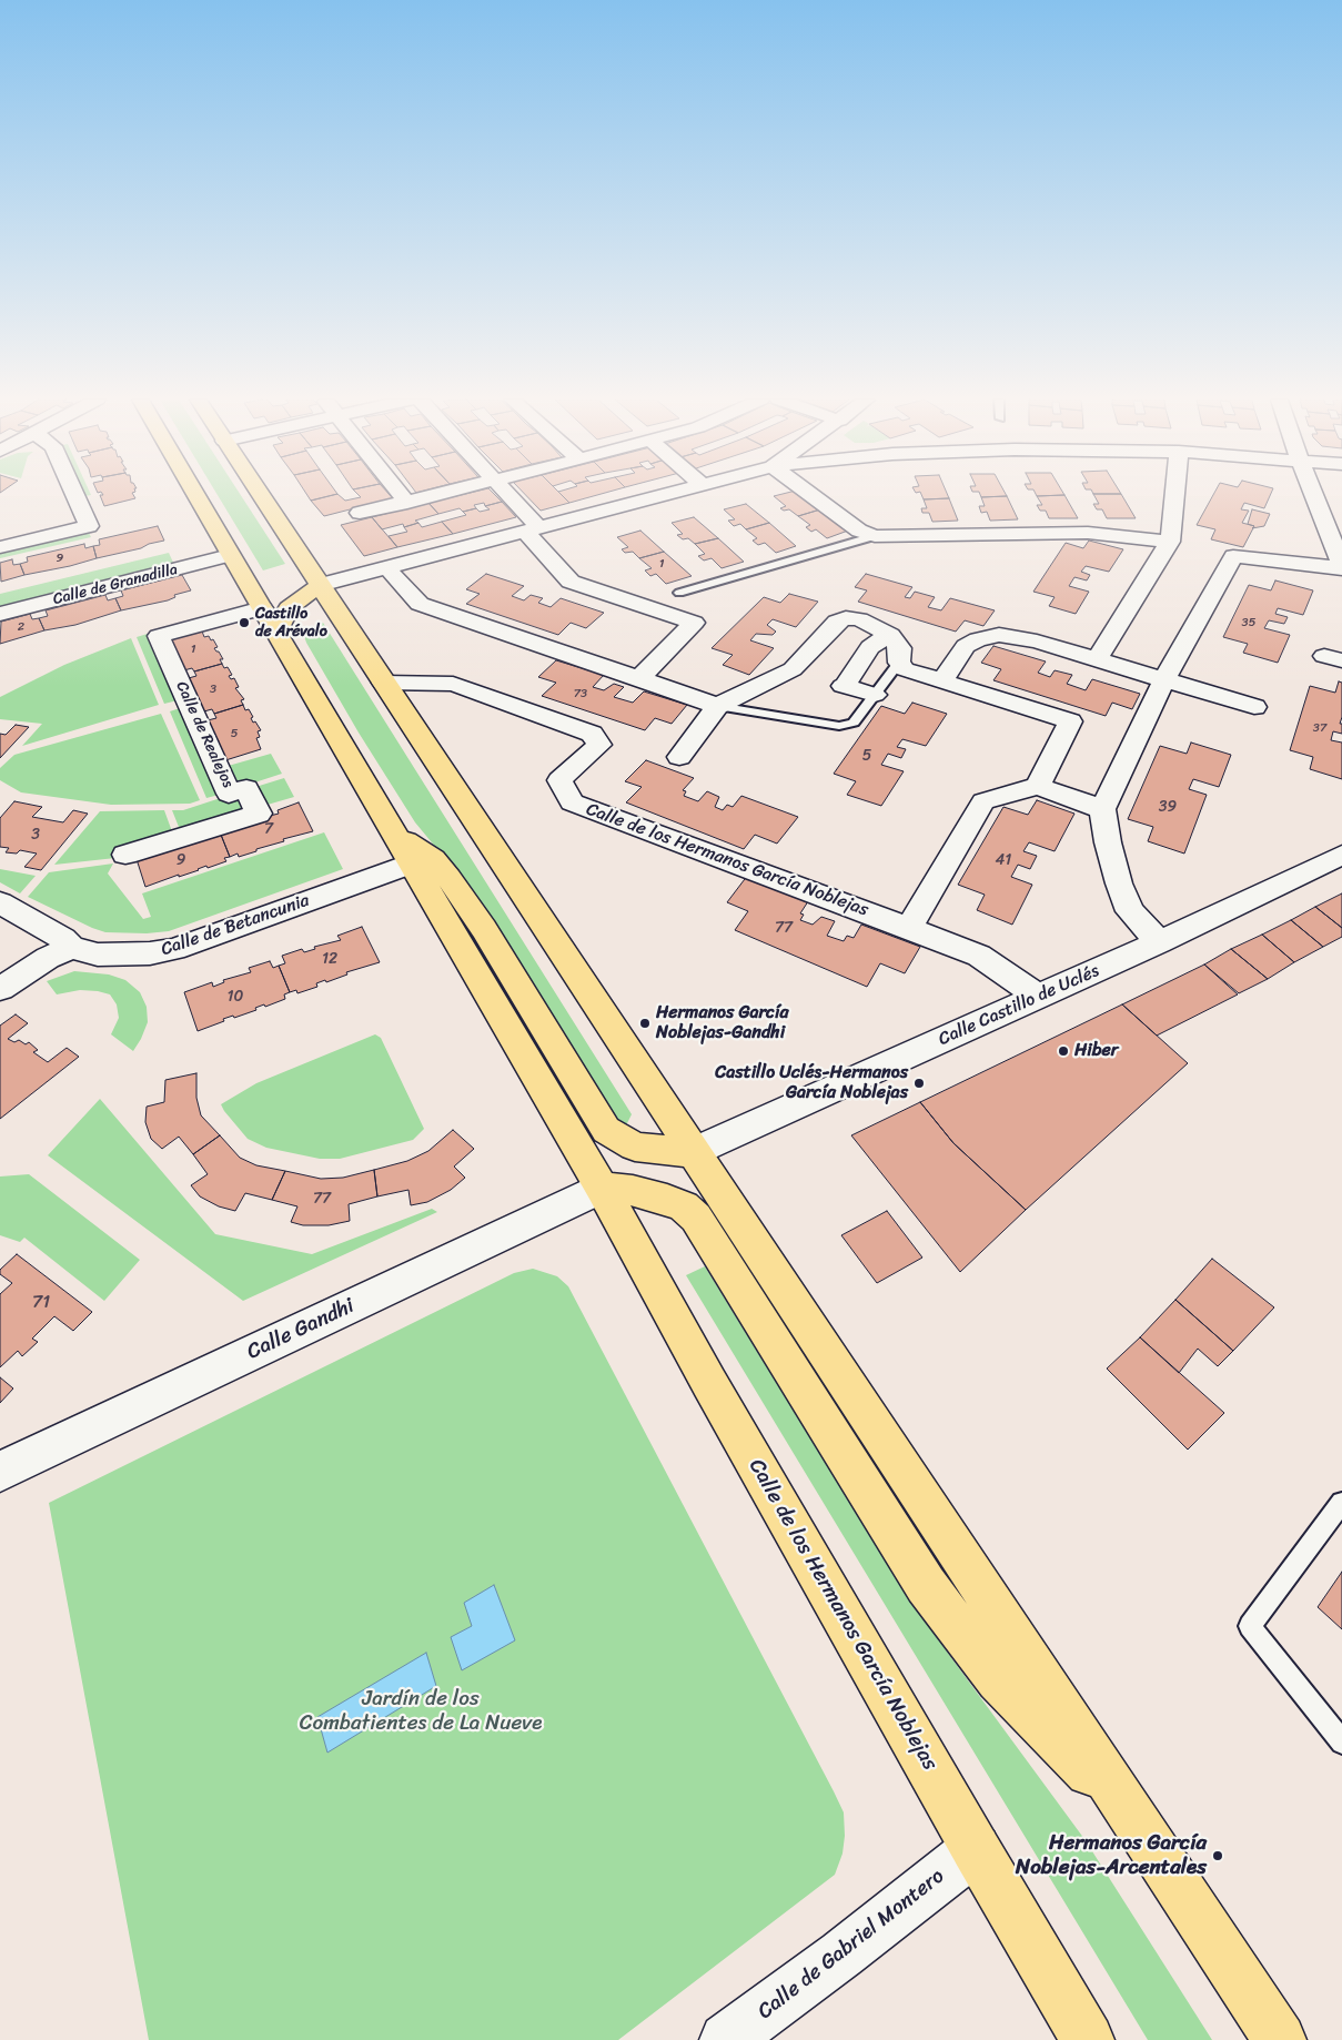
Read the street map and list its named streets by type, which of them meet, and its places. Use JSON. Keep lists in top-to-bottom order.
{
  "streets": {
    "main road": ["Calle de los Hermanos García Noblejas"],
    "street": [
      "Calle de Granadilla",
      "Calle de Realejos",
      "Calle de Betancunia",
      "Calle Castillo de Uclés",
      "Calle Gandhi",
      "Calle de Gabriel Montero"
    ]
  },
  "crossings": [
    ["Calle de Granadilla", "Calle de los Hermanos García Noblejas"],
    ["Calle de Realejos", "Calle de los Hermanos García Noblejas"],
    ["Calle de los Hermanos García Noblejas", "Calle de Betancunia"],
    ["Calle de los Hermanos García Noblejas", "Calle Castillo de Uclés"],
    ["Calle de los Hermanos García Noblejas", "Calle Gandhi"],
    ["Calle de los Hermanos García Noblejas", "Calle de Gabriel Montero"]
  ],
  "parks": ["Jardín de los Combatientes de La Nueve"],
  "places": [
    "Castillo de Arévalo",
    "Hermanos García Noblejas-Gandhi",
    "Hiber",
    "Castillo Uclés-Hermanos García Noblejas",
    "Hermanos García Noblejas-Arcentales"
  ],
  "house_numbers": [
    "9",
    "1",
    "35",
    "2",
    "1",
    "3",
    "73",
    "37",
    "5",
    "5",
    "39",
    "7",
    "3",
    "9",
    "41",
    "77",
    "12",
    "10",
    "77",
    "71"
  ]
}
